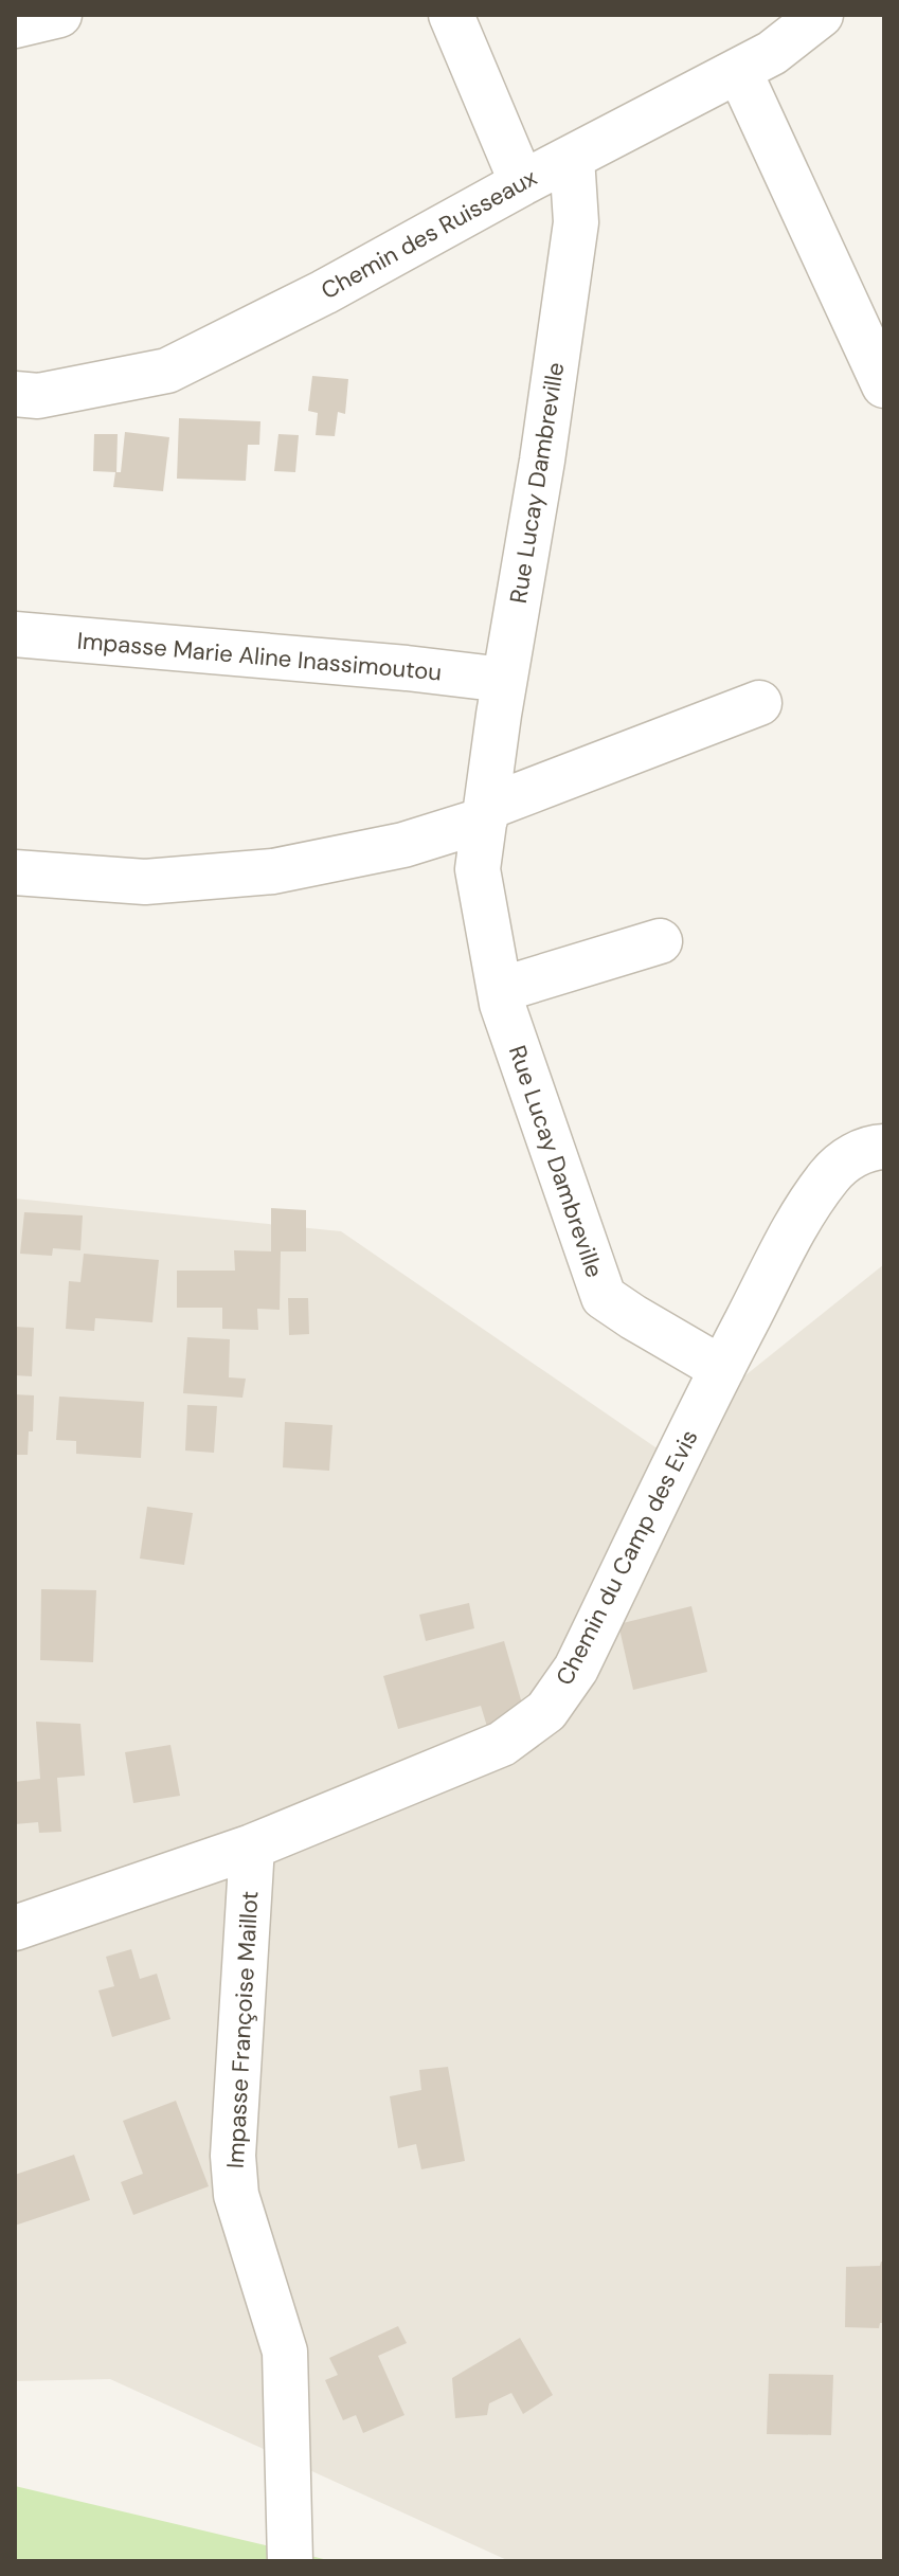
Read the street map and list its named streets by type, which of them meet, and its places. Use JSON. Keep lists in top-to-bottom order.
{
  "streets": {
    "street": [
      "Chemin des Ruisseaux",
      "Rue Lucay Dambreville",
      "Impasse Marie Aline Inassimoutou",
      "Chemin du Camp des Evis",
      "Impasse Françoise Maillot"
    ]
  },
  "crossings": [
    ["Chemin des Ruisseaux", "Rue Lucay Dambreville"],
    ["Rue Lucay Dambreville", "Impasse Marie Aline Inassimoutou"],
    ["Rue Lucay Dambreville", "Chemin du Camp des Evis"],
    ["Chemin du Camp des Evis", "Impasse Françoise Maillot"]
  ]
}
